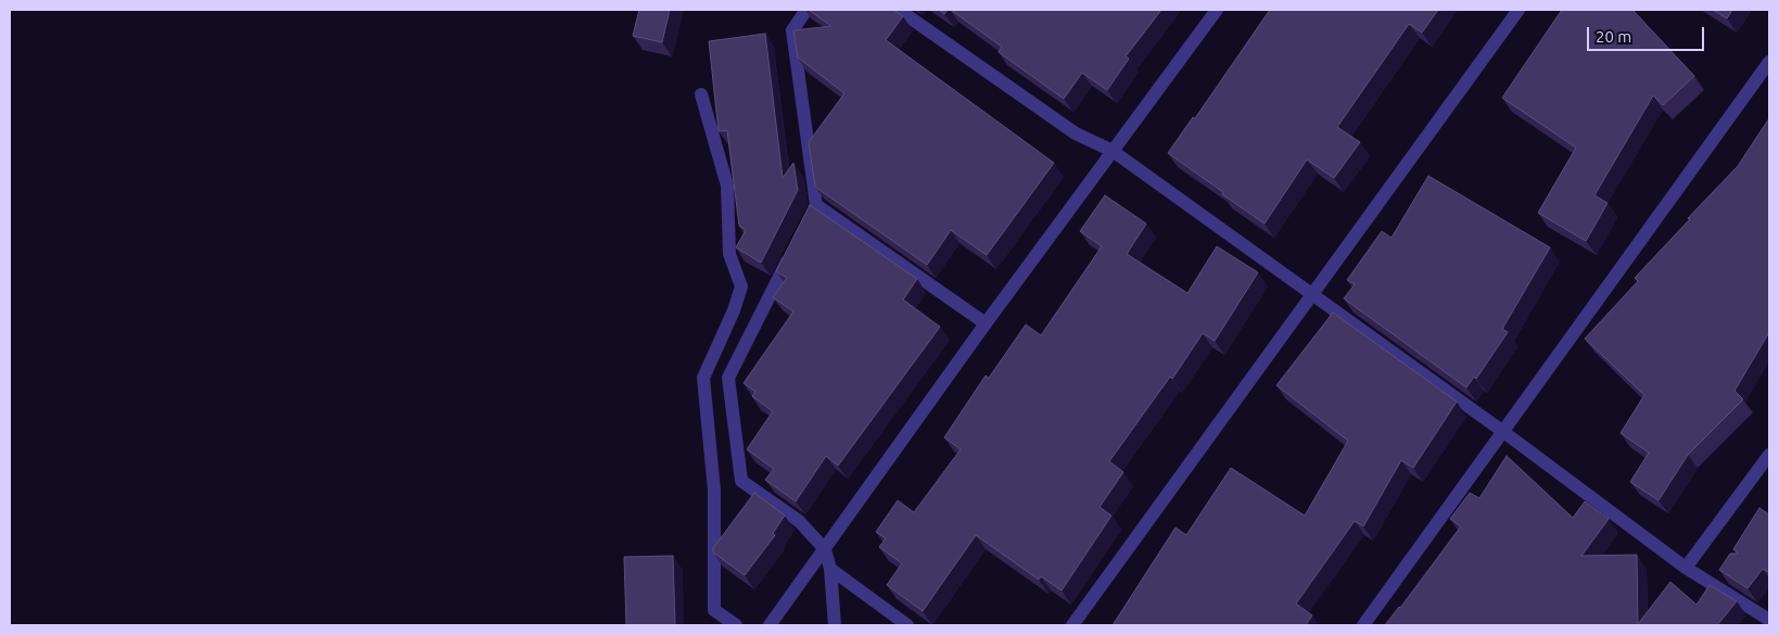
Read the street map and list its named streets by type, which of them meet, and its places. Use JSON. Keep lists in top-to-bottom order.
{
  "scale_bar": "20 m"
}
